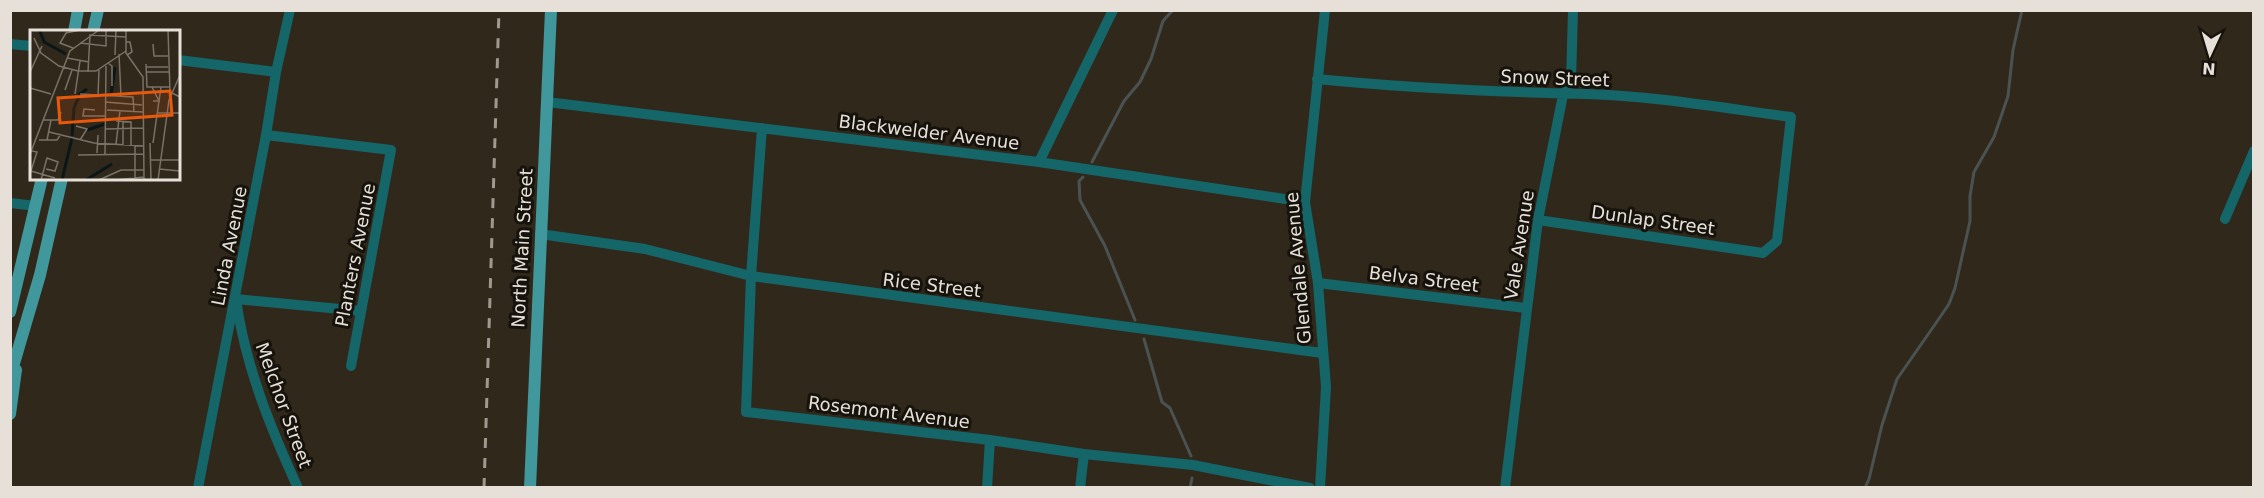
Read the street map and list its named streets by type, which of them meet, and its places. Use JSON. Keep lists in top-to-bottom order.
{
  "streets": {
    "main road": ["North Main Street"],
    "street": [
      "Snow Street",
      "Blackwelder Avenue",
      "Dunlap Street",
      "Vale Avenue",
      "Linda Avenue",
      "Planters Avenue",
      "Glendale Avenue",
      "Belva Street",
      "Rice Street",
      "Melchor Street",
      "Rosemont Avenue"
    ]
  },
  "crossings": [
    ["Snow Street", "Dunlap Street"],
    ["Snow Street", "Vale Avenue"],
    ["Snow Street", "Glendale Avenue"],
    ["Blackwelder Avenue", "North Main Street"],
    ["Blackwelder Avenue", "Glendale Avenue"],
    ["Blackwelder Avenue", "Rosemont Avenue"],
    ["Dunlap Street", "Vale Avenue"],
    ["Vale Avenue", "Belva Street"],
    ["Linda Avenue", "Planters Avenue"],
    ["Linda Avenue", "Melchor Street"],
    ["North Main Street", "Rice Street"],
    ["Glendale Avenue", "Belva Street"],
    ["Glendale Avenue", "Rice Street"],
    ["Rice Street", "Rosemont Avenue"]
  ],
  "north": "bottom"
}
